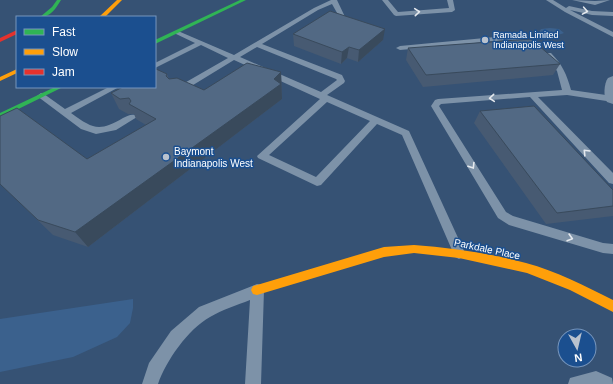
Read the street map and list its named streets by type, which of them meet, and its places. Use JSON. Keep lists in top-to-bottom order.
{
  "streets": {
    "main road": ["Parkdale Place"]
  },
  "places": ["Ramada Limited Indianapolis West", "Baymont Indianapolis West"],
  "legend": ["Fast", "Slow", "Jam"],
  "north": "bottom"
}
